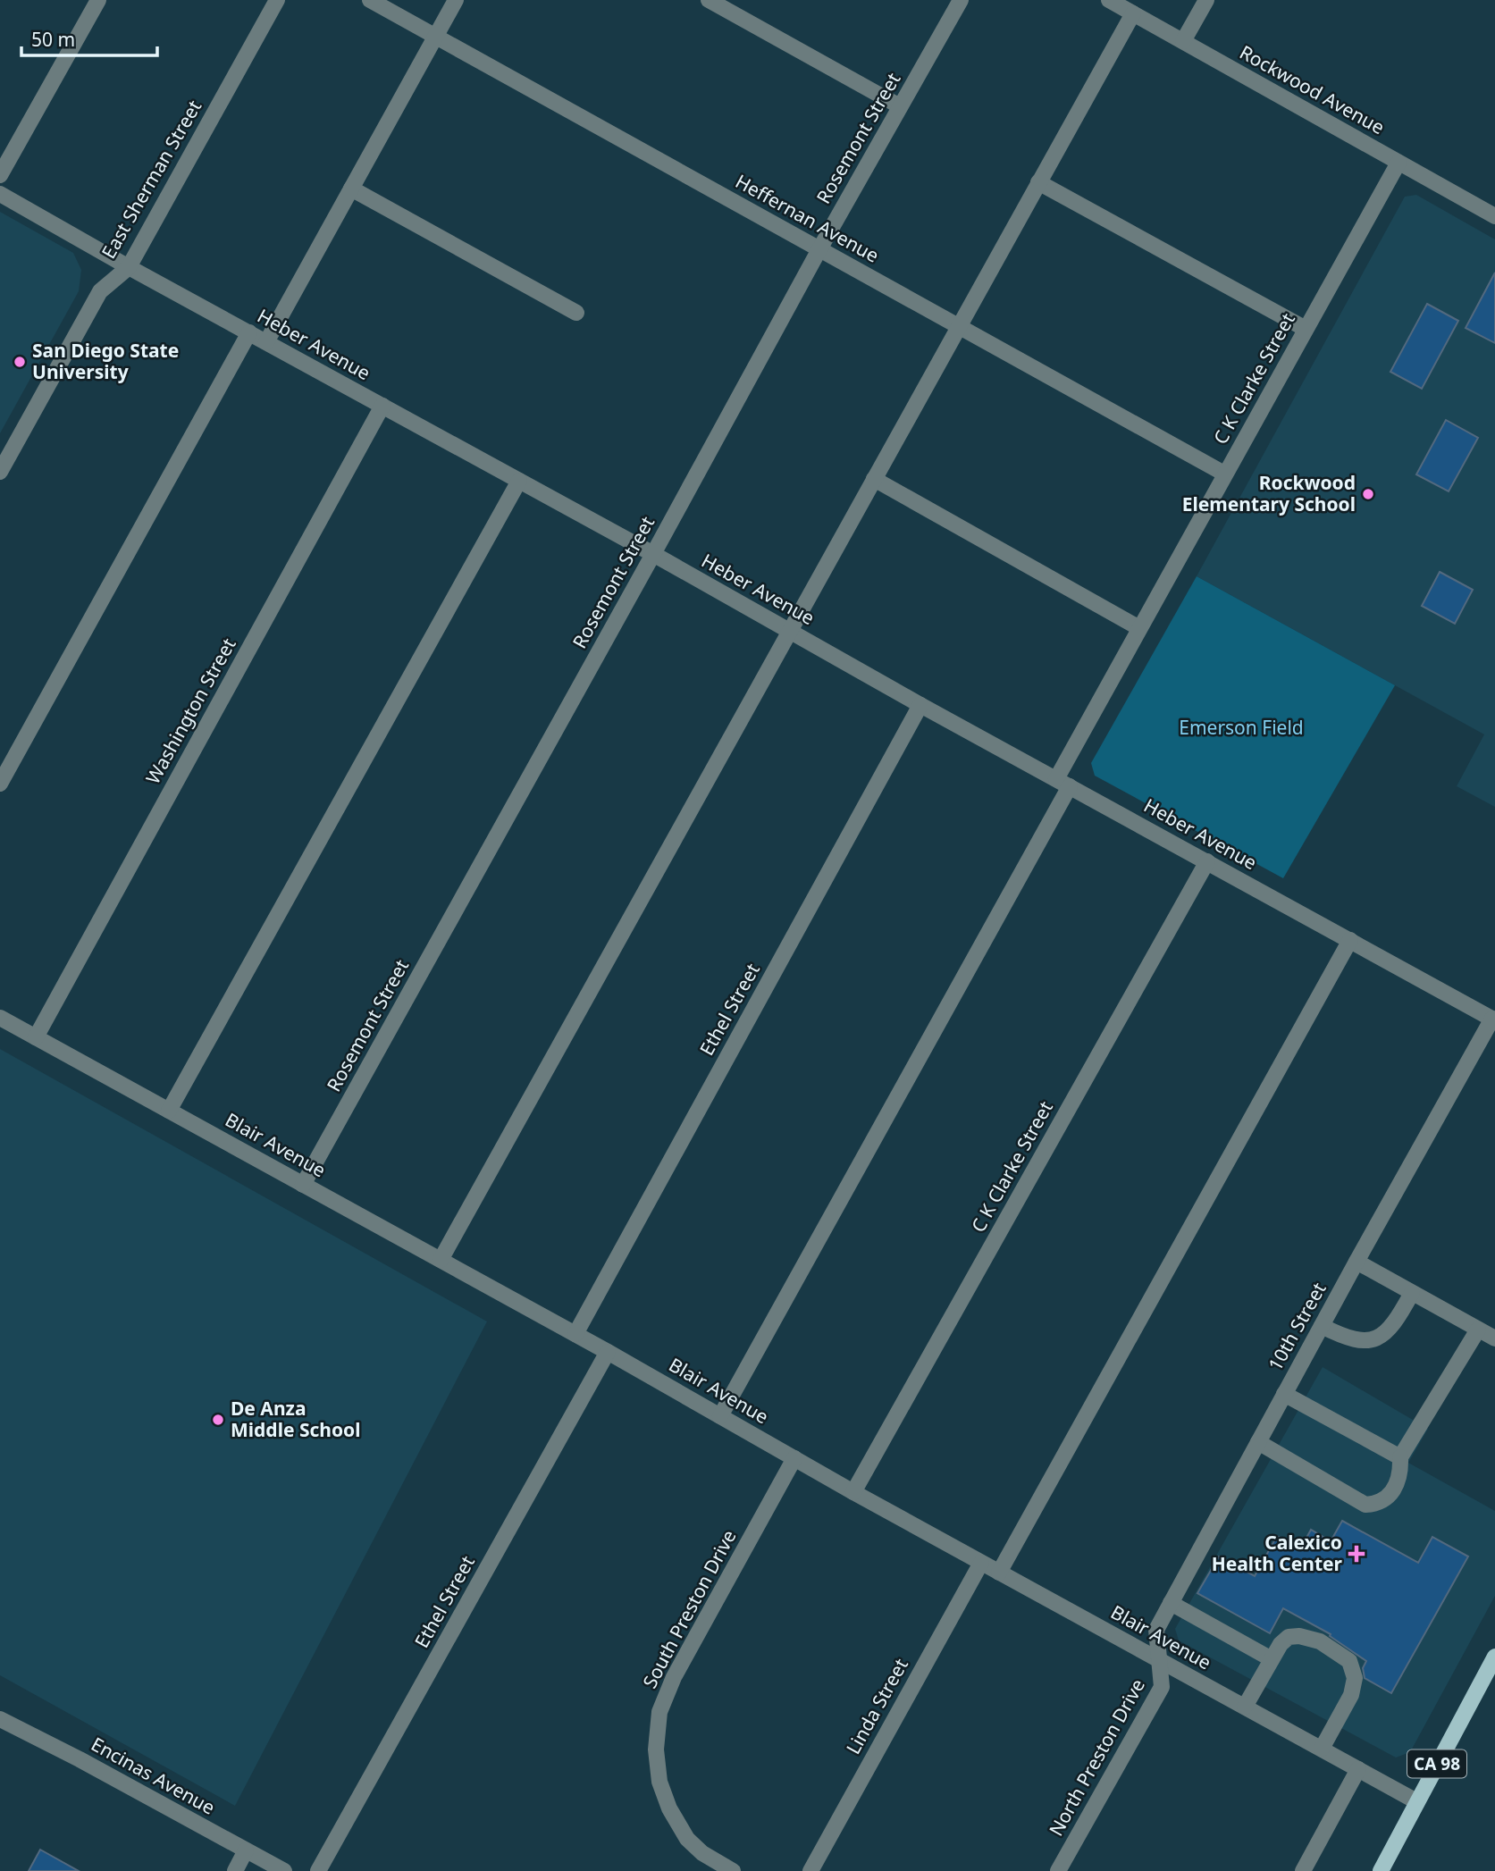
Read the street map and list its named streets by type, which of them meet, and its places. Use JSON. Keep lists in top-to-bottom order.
{
  "streets": {
    "main road": ["CA 98"],
    "street": [
      "Rockwood Avenue",
      "Rosemont Street",
      "East Sherman Street",
      "Heffernan Avenue",
      "Heber Avenue",
      "C K Clarke Street",
      "Washington Street",
      "Ethel Street",
      "Blair Avenue",
      "10th Street",
      "South Preston Drive",
      "Linda Street",
      "North Preston Drive",
      "Encinas Avenue"
    ]
  },
  "crossings": [
    ["Rockwood Avenue", "C K Clarke Street"],
    ["Rosemont Street", "Heffernan Avenue"],
    ["Rosemont Street", "Heber Avenue"],
    ["Rosemont Street", "Blair Avenue"],
    ["East Sherman Street", "Heber Avenue"],
    ["Heffernan Avenue", "C K Clarke Street"],
    ["Heber Avenue", "C K Clarke Street"],
    ["Heber Avenue", "Washington Street"],
    ["Heber Avenue", "Ethel Street"],
    ["Heber Avenue", "10th Street"],
    ["C K Clarke Street", "Blair Avenue"],
    ["Washington Street", "Blair Avenue"],
    ["Ethel Street", "Blair Avenue"],
    ["Blair Avenue", "10th Street"],
    ["Blair Avenue", "South Preston Drive"],
    ["Blair Avenue", "Linda Street"],
    ["Blair Avenue", "North Preston Drive"],
    ["Blair Avenue", "CA 98"],
    ["10th Street", "North Preston Drive"]
  ],
  "parks": ["Emerson Field"],
  "places": {
    "other": ["San Diego State University", "Rockwood Elementary School", "De Anza Middle School"],
    "health": ["Calexico Health Center"]
  },
  "scale_bar": "50 m"
}
